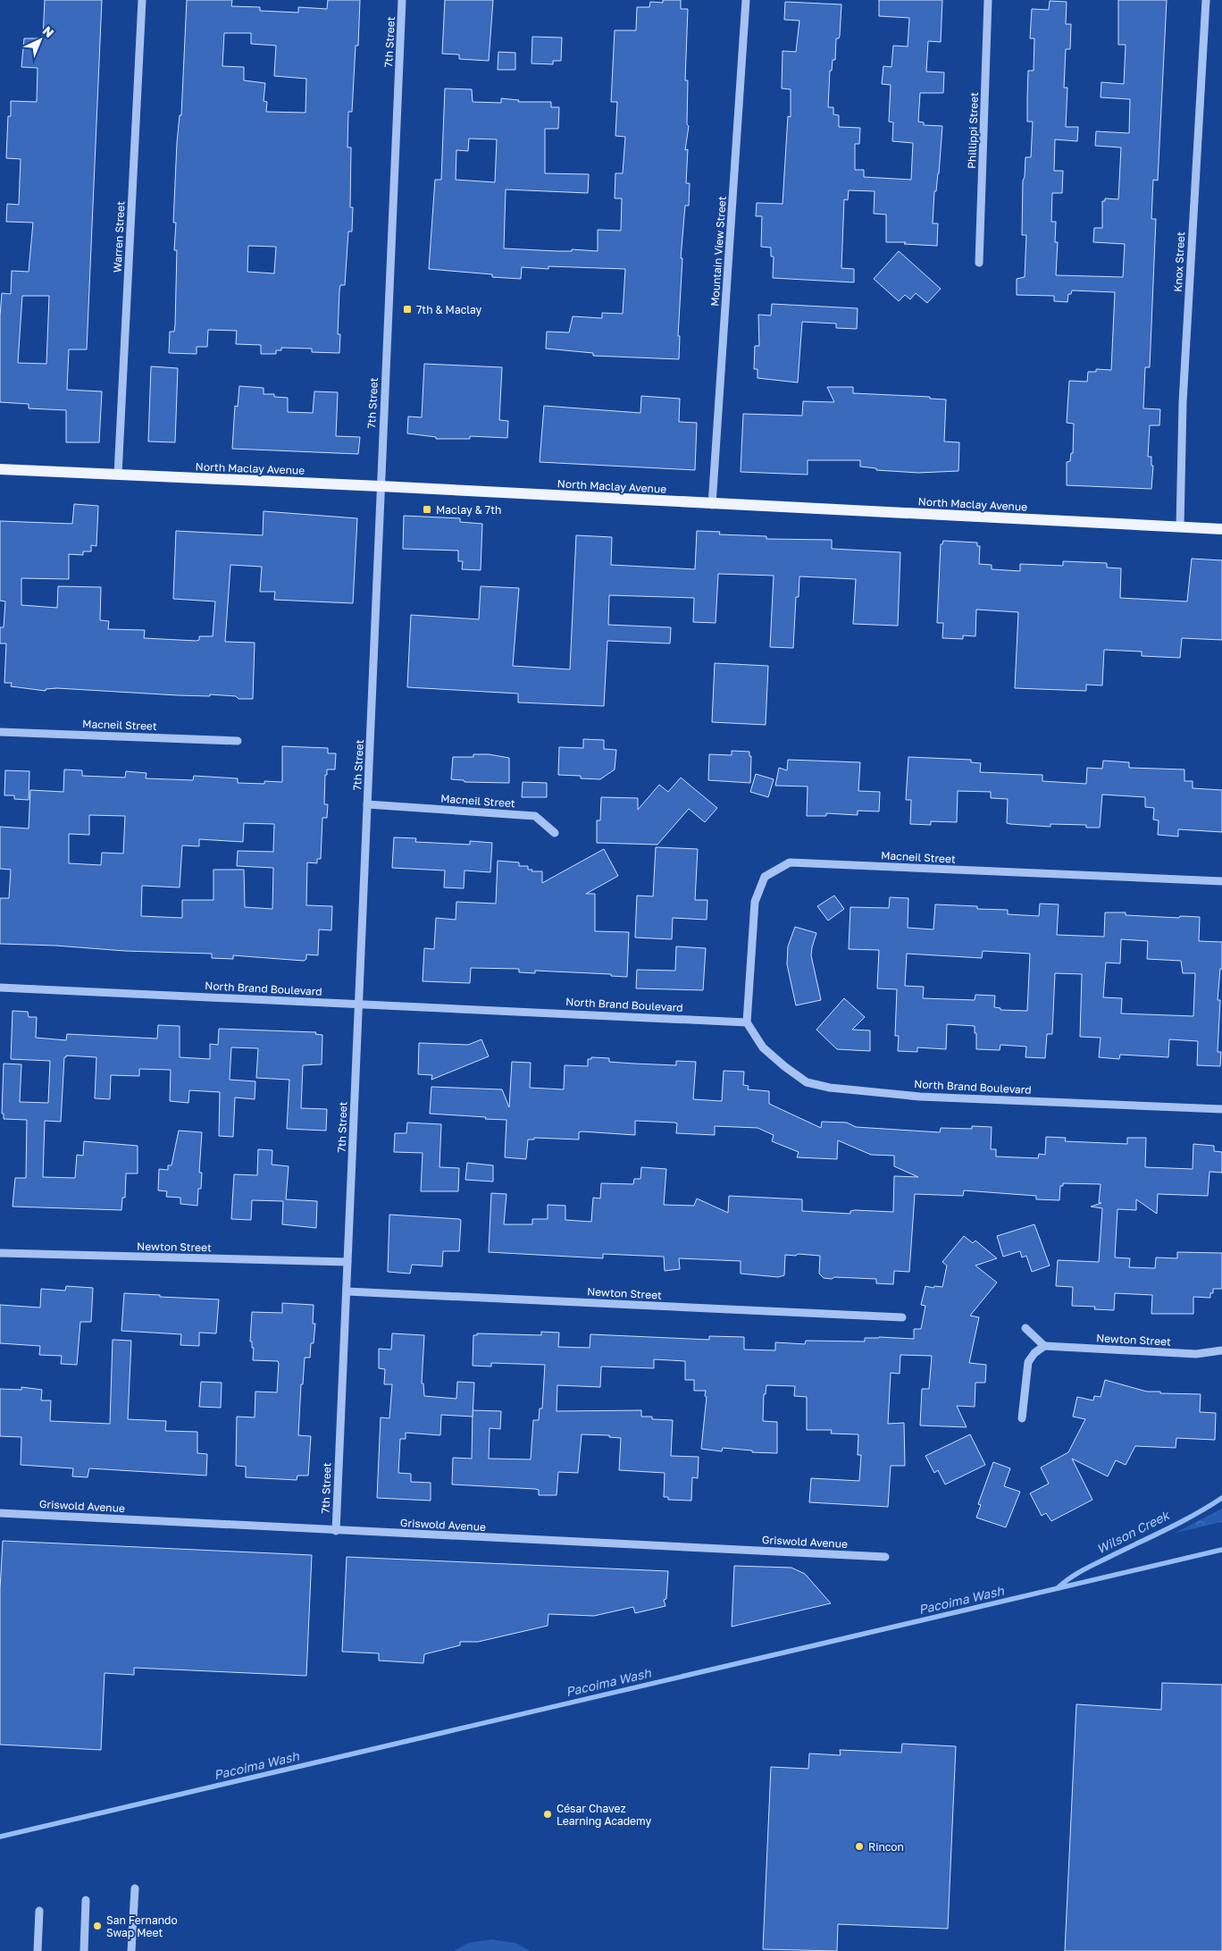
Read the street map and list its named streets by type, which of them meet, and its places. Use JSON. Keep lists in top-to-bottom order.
{
  "streets": {
    "main road": ["North Maclay Avenue"],
    "street": [
      "7th Street",
      "Phillippi Street",
      "Warren Street",
      "Mountain View Street",
      "Knox Street",
      "Macneil Street",
      "North Brand Boulevard",
      "Newton Street",
      "Griswold Avenue"
    ]
  },
  "crossings": [
    ["7th Street", "North Maclay Avenue"],
    ["7th Street", "Macneil Street"],
    ["7th Street", "North Brand Boulevard"],
    ["7th Street", "Newton Street"],
    ["7th Street", "Griswold Avenue"],
    ["Warren Street", "North Maclay Avenue"],
    ["Mountain View Street", "North Maclay Avenue"],
    ["Knox Street", "North Maclay Avenue"],
    ["Macneil Street", "North Brand Boulevard"]
  ],
  "water": ["Wilson Creek", "Pacoima Wash"],
  "places": {
    "transit": ["7th & Maclay", "Maclay & 7th"],
    "other": ["César Chavez Learning Academy", "Rincon", "San Fernando Swap Meet"]
  },
  "north": "top right"
}
